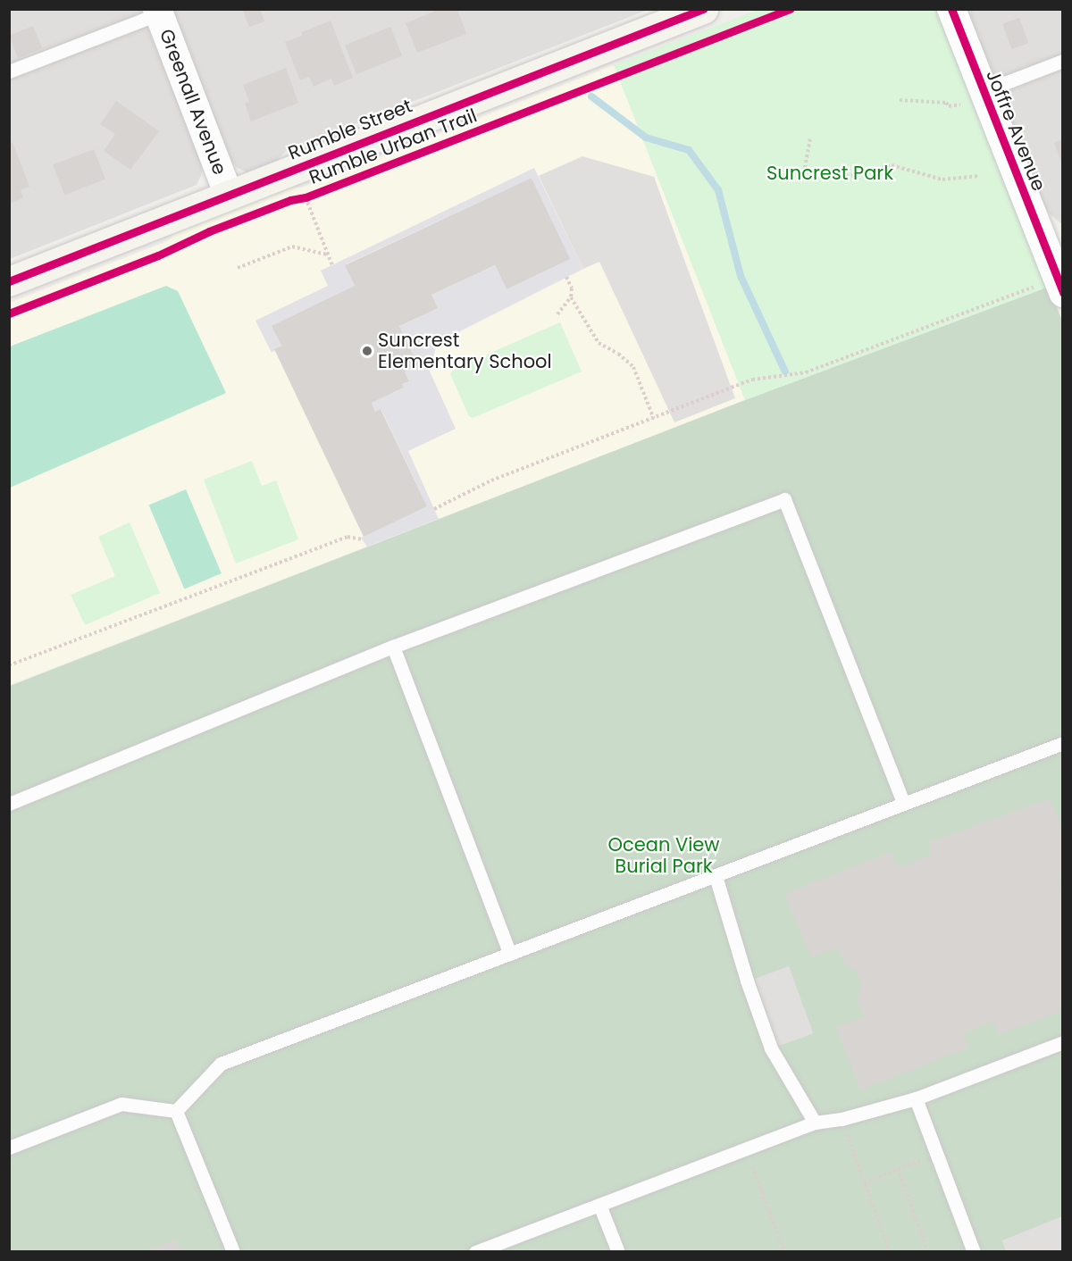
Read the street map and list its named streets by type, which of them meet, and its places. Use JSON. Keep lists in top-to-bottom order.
{
  "streets": {
    "street": ["Greenall Avenue", "Rumble Street", "Joffre Avenue"],
    "cycle path": ["Rumble Urban Trail"]
  },
  "crossings": [
    ["Greenall Avenue", "Rumble Street"]
  ],
  "parks": ["Suncrest Park", "Ocean View Burial Park"],
  "places": ["Suncrest Elementary School"]
}
